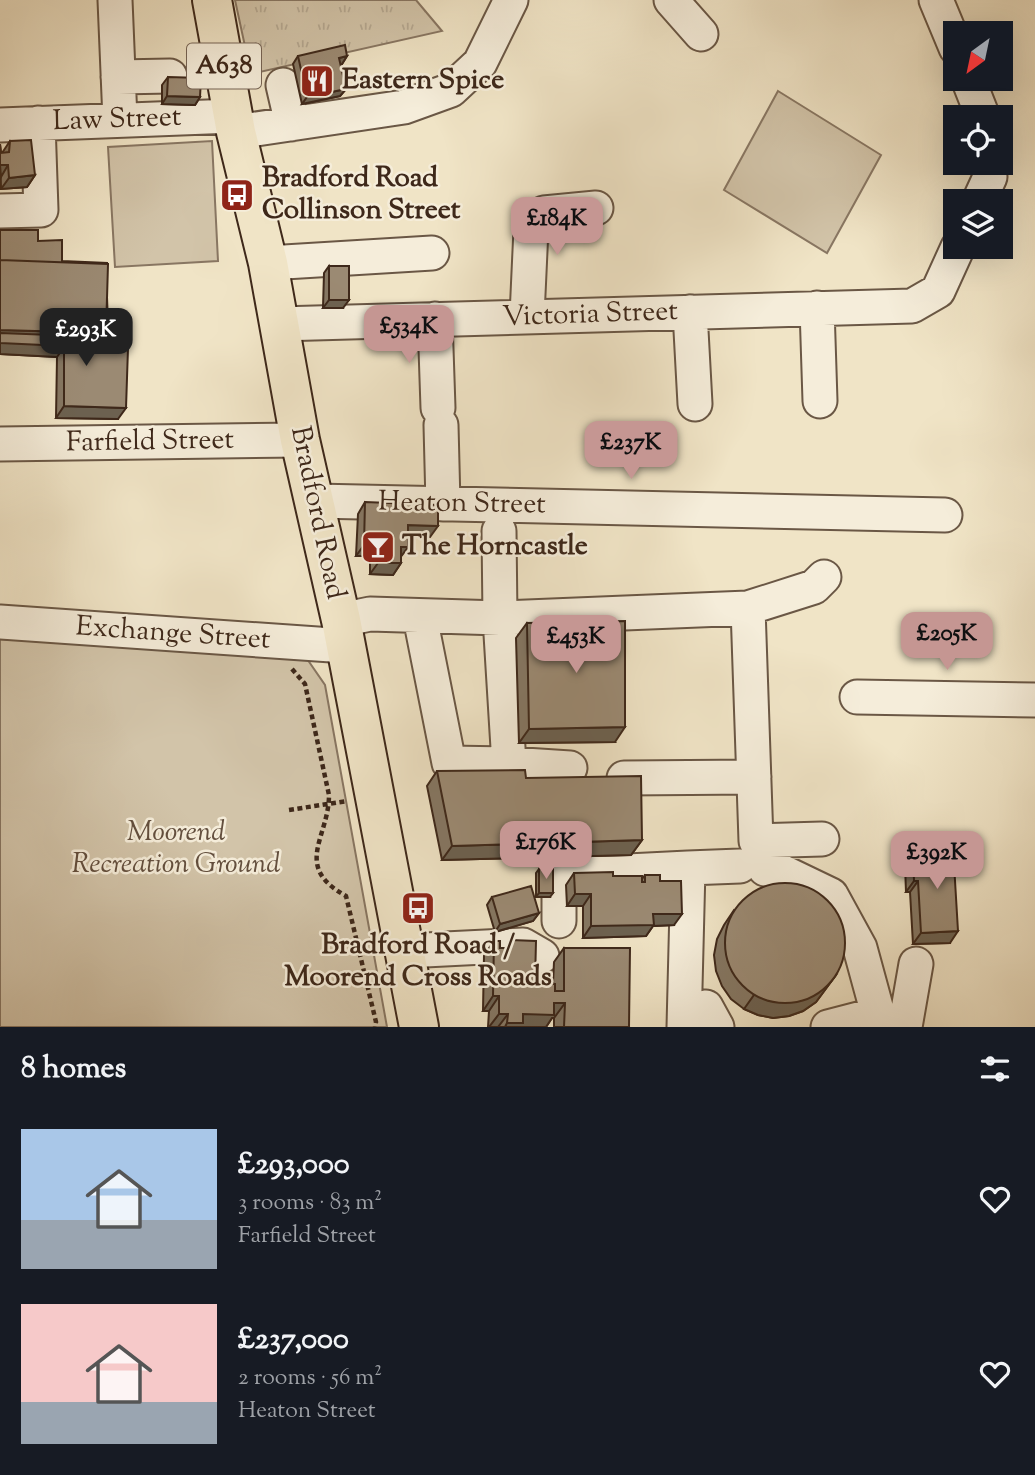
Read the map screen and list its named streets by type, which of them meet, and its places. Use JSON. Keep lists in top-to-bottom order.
{
  "streets": {
    "main road": ["A638", "Bradford Road"],
    "street": [
      "Law Street",
      "Victoria Street",
      "Farfield Street",
      "Heaton Street",
      "Exchange Street"
    ]
  },
  "crossings": [
    ["Law Street", "Bradford Road"],
    ["Victoria Street", "Bradford Road"],
    ["Farfield Street", "Bradford Road"],
    ["Heaton Street", "Bradford Road"],
    ["Bradford Road", "Exchange Street"]
  ],
  "parks": ["Moorend Recreation Ground"],
  "places": {
    "restaurant": ["Eastern Spice"],
    "bus stop": ["Bradford Road Collinson Street", "Bradford Road / Moorend Cross Roads"],
    "bar": ["The Horncastle"]
  },
  "north": "bottom left",
  "page": {
    "price": [
      "£184K",
      "£534K",
      "£293K",
      "£237K",
      "£205K",
      "£453K",
      "£176K",
      "£392K"
    ],
    "heading": "8 homes",
    "list": [
      {
        "name": "£293,000",
        "note": "3 rooms · 83 m² · Farfield Street"
      },
      {
        "name": "£237,000",
        "note": "2 rooms · 56 m² · Heaton Street"
      }
    ]
  }
}
